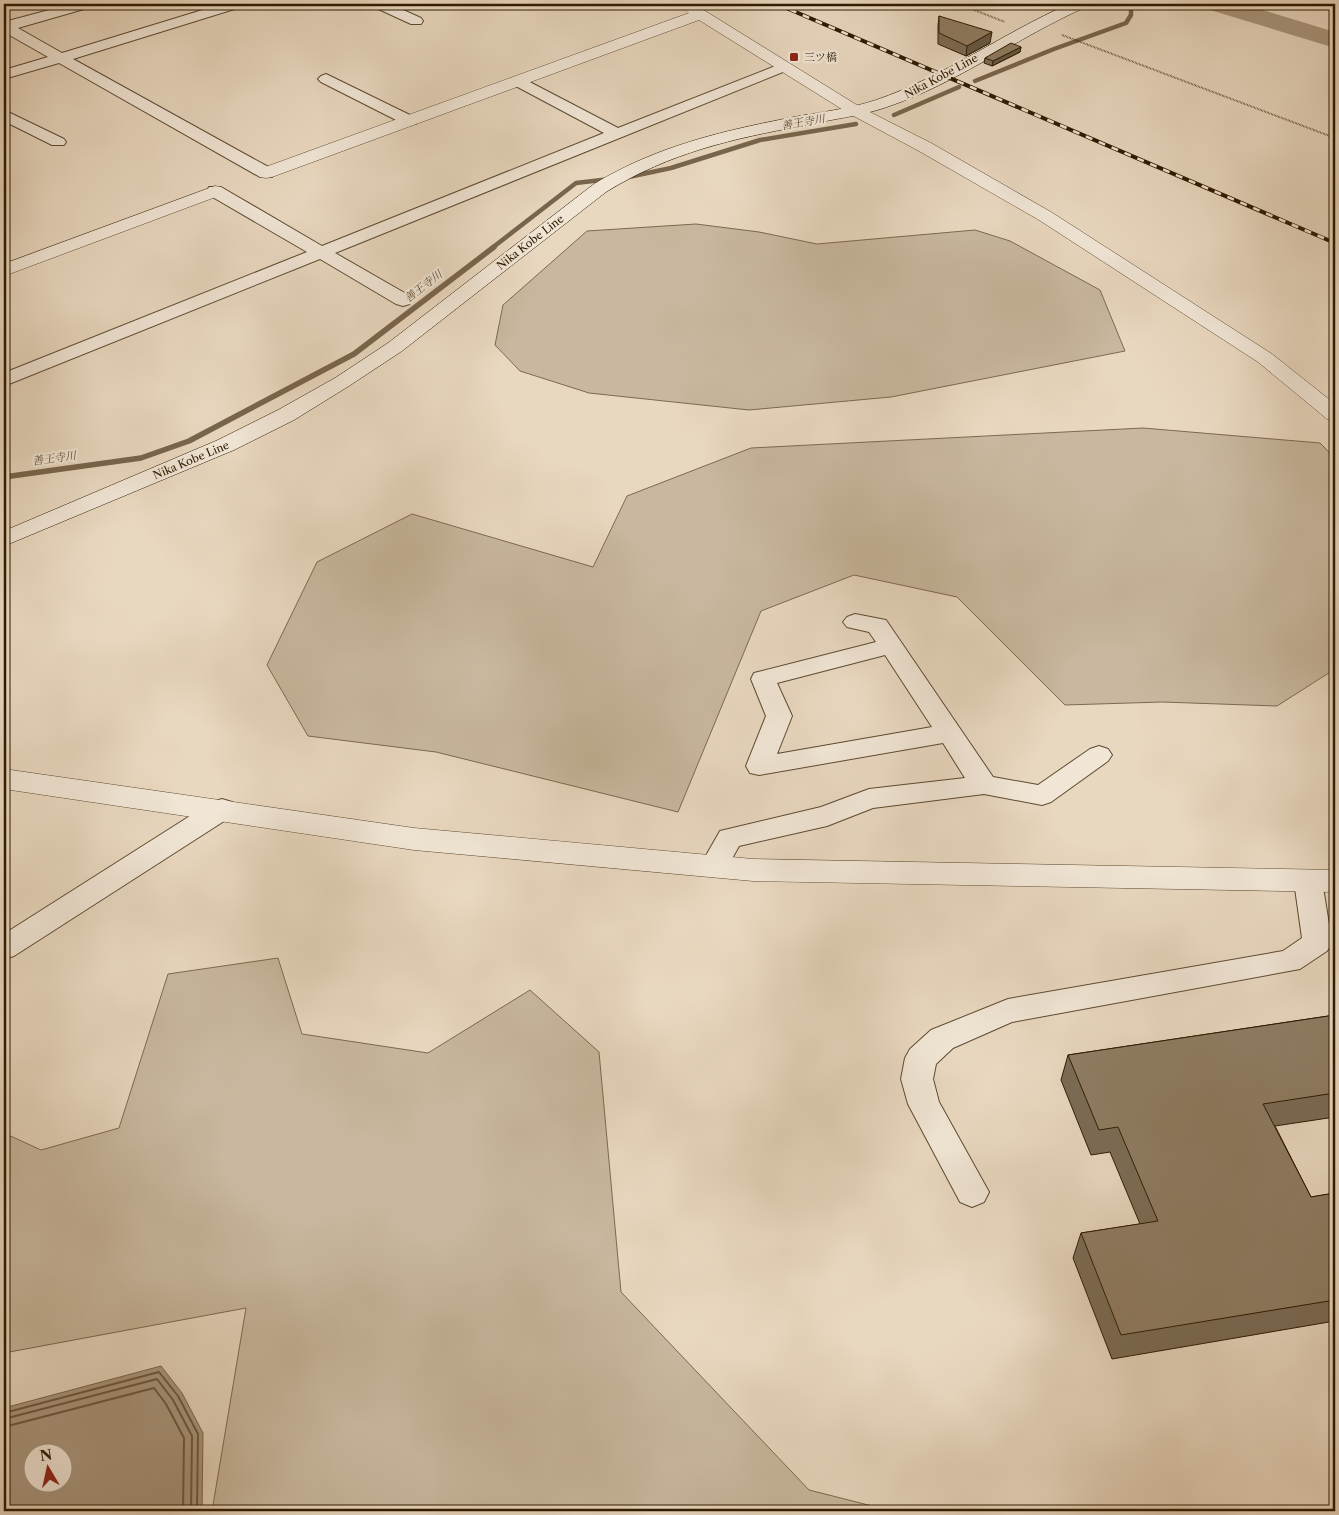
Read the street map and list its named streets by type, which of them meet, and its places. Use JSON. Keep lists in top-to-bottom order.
{
  "streets": {
    "street": ["Nika Kobe Line"]
  },
  "water": ["善王寺川"],
  "places": {
    "transit": ["三ツ橋"]
  },
  "north": "top"
}
